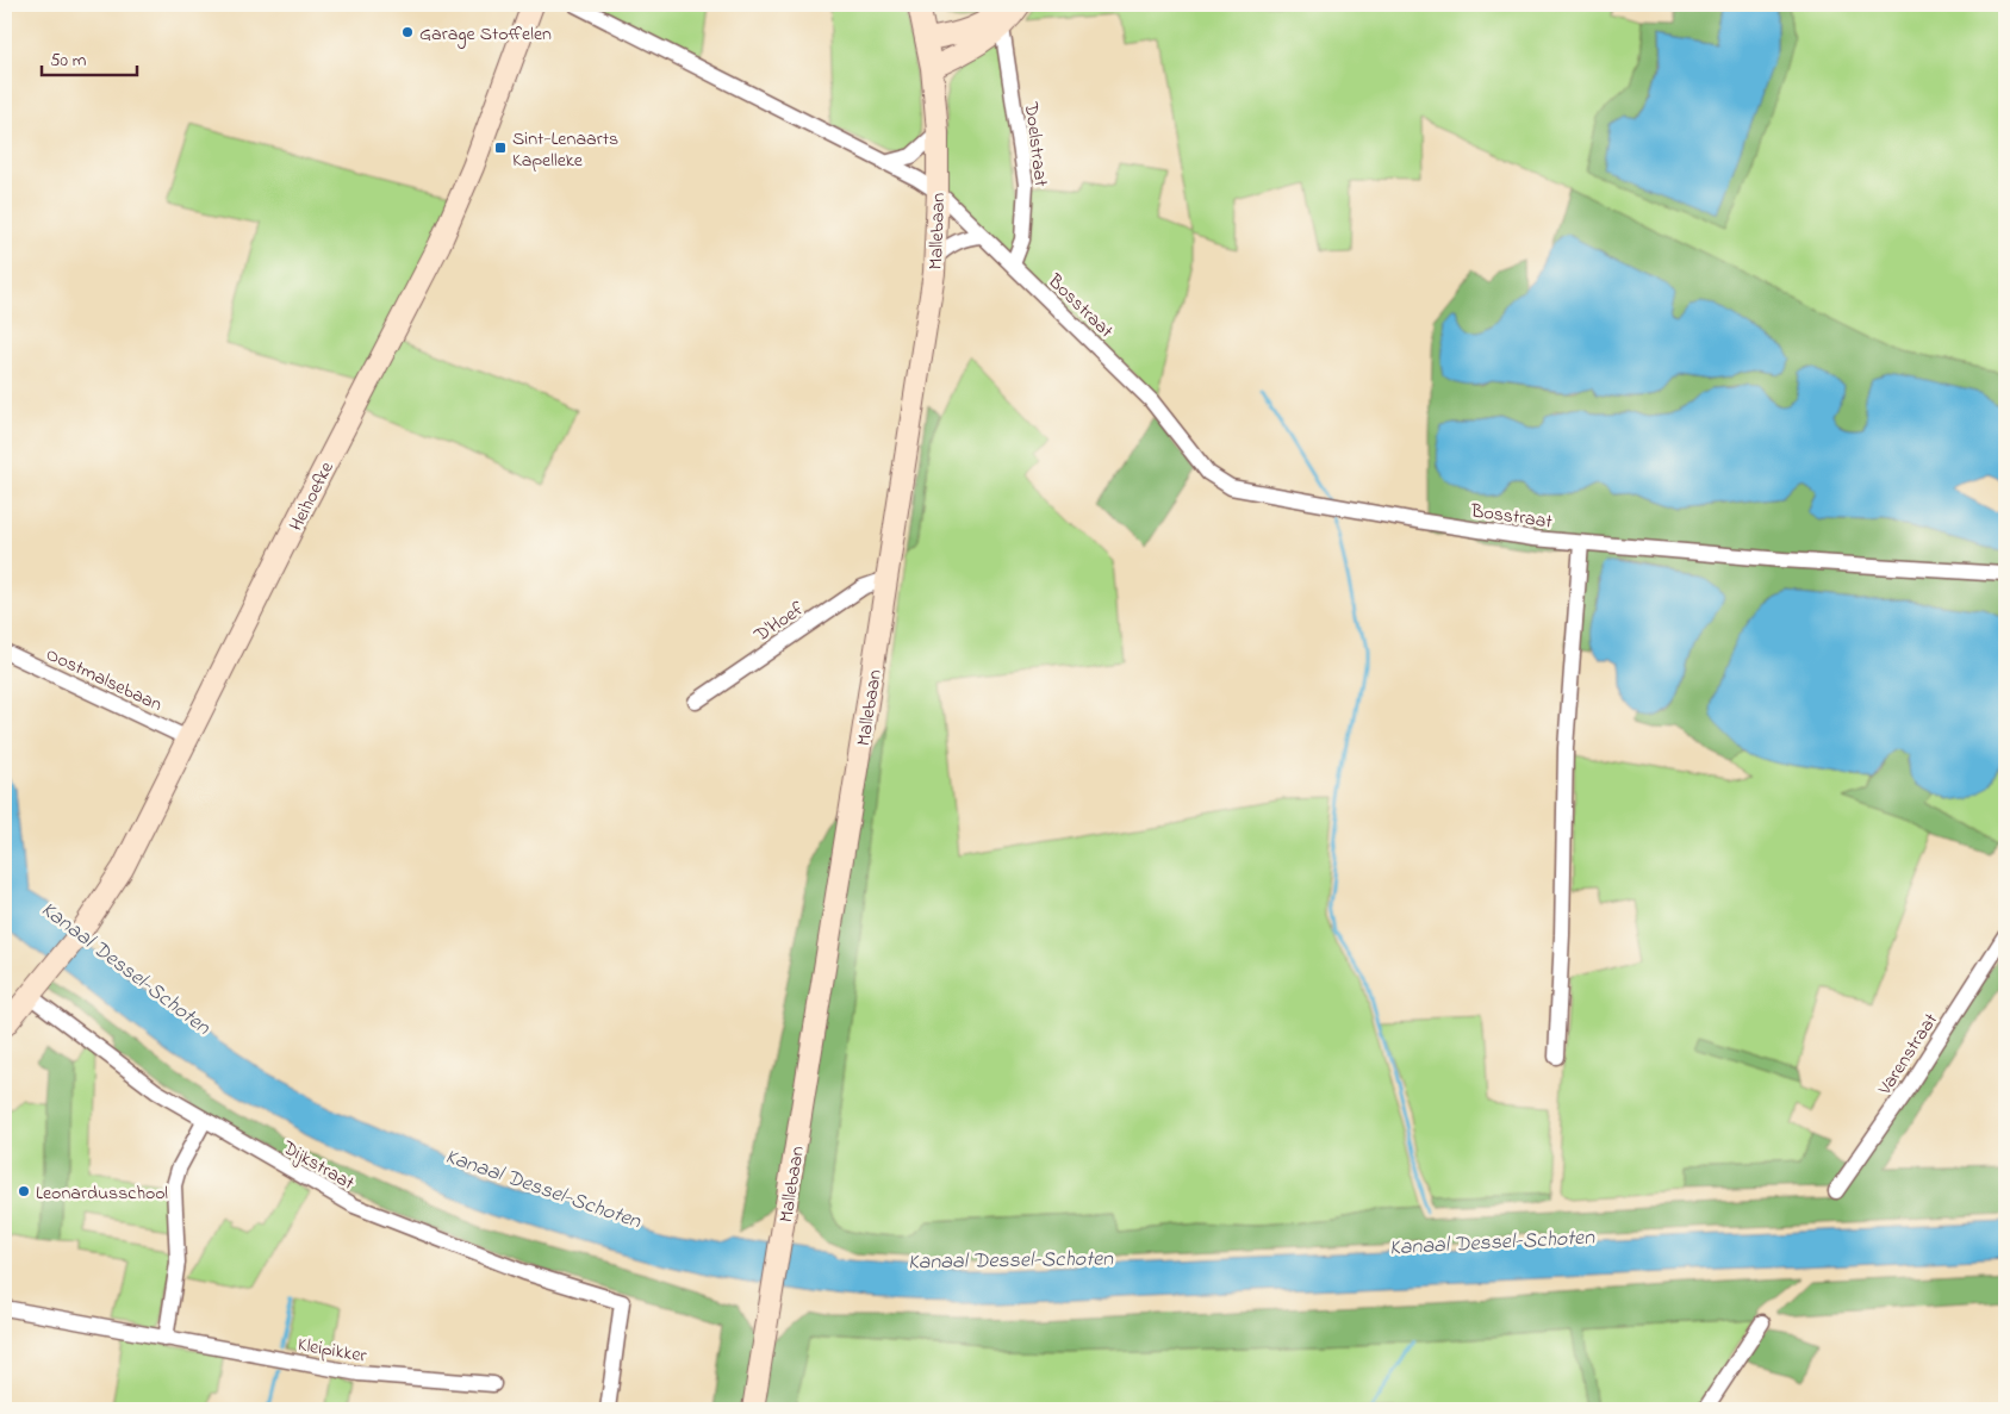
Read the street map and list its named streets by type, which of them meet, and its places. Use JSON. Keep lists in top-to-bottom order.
{
  "streets": {
    "main road": ["Mallebaan", "Heihoefke"],
    "street": [
      "Doelstraat",
      "Bosstraat",
      "D'Hoef",
      "Oostmalsebaan",
      "Varenstraat",
      "Dijkstraat",
      "Kleipikker"
    ]
  },
  "crossings": [
    ["Doelstraat", "Bosstraat"],
    ["Mallebaan", "Bosstraat"],
    ["Mallebaan", "D'Hoef"],
    ["Heihoefke", "Oostmalsebaan"],
    ["Heihoefke", "Dijkstraat"]
  ],
  "water": ["Kanaal Dessel-Schoten"],
  "places": {
    "other": ["Garage Stoffelen", "Leonardusschool"],
    "transit": ["Sint-Lenaarts Kapelleke"]
  },
  "scale_bar": "50 m"
}
